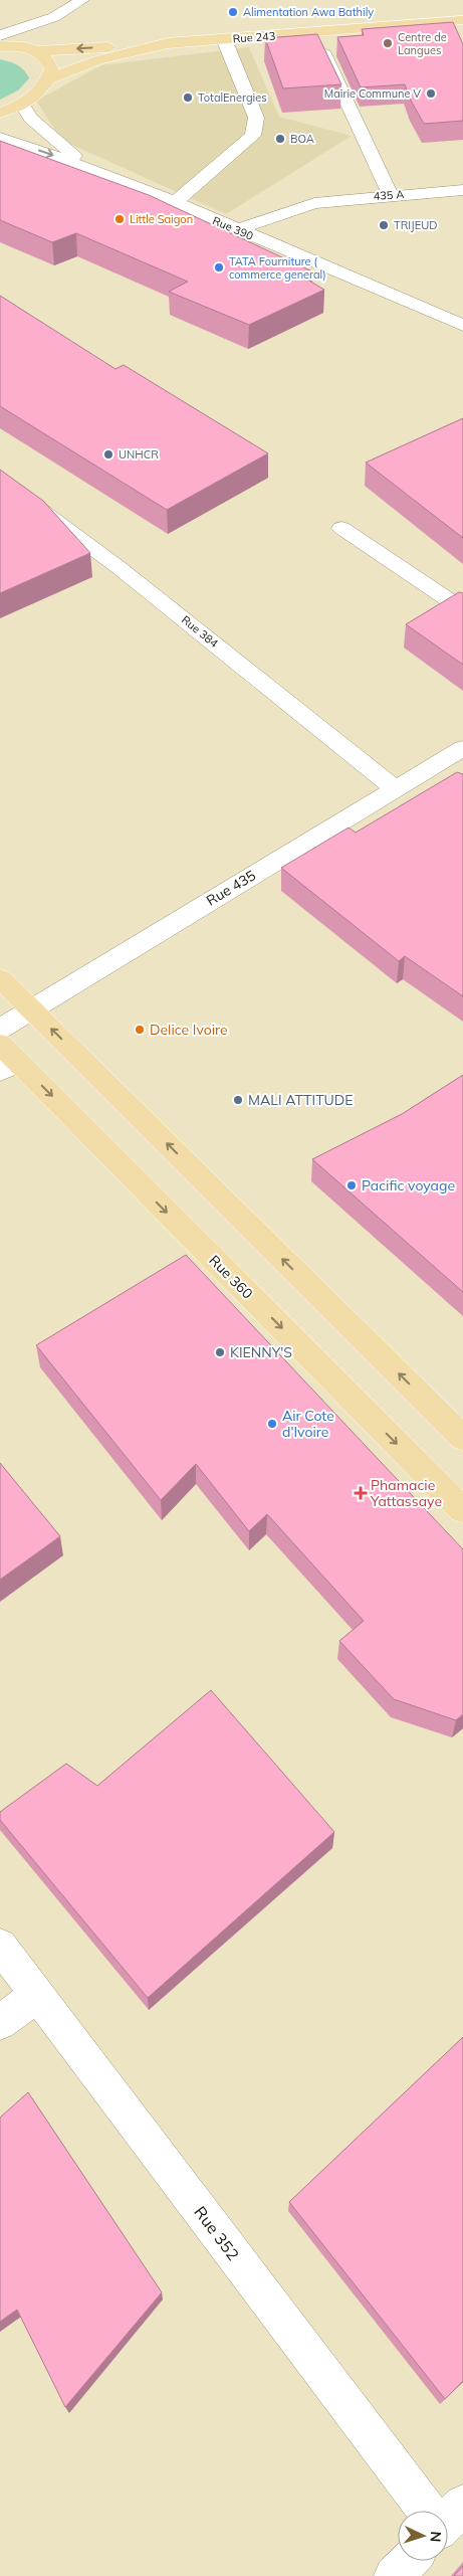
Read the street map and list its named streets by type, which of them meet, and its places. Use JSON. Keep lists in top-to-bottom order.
{
  "streets": {
    "main road": ["Rue 243", "Rue 360"],
    "street": [
      "435 A",
      "Rue 390",
      "Rue 384",
      "Rue 435",
      "Rue 352"
    ]
  },
  "crossings": [
    ["435 A", "Rue 390"],
    ["Rue 384", "Rue 435"]
  ],
  "places": {
    "other": [
      "Alimentation Awa Bathily",
      "Centre de Langues",
      "Mairie Commune V",
      "TotalEnergies",
      "BOA",
      "Little Saigon",
      "TRIJEUD",
      "TATA Fourniture ( commerce general)",
      "UNHCR",
      "Delice Ivoire",
      "MALI ATTITUDE",
      "Pacific voyage",
      "KIENNY'S",
      "Air Cote d'Ivoire"
    ],
    "health": ["Phamacie Yattassaye"]
  },
  "north": "right"
}
